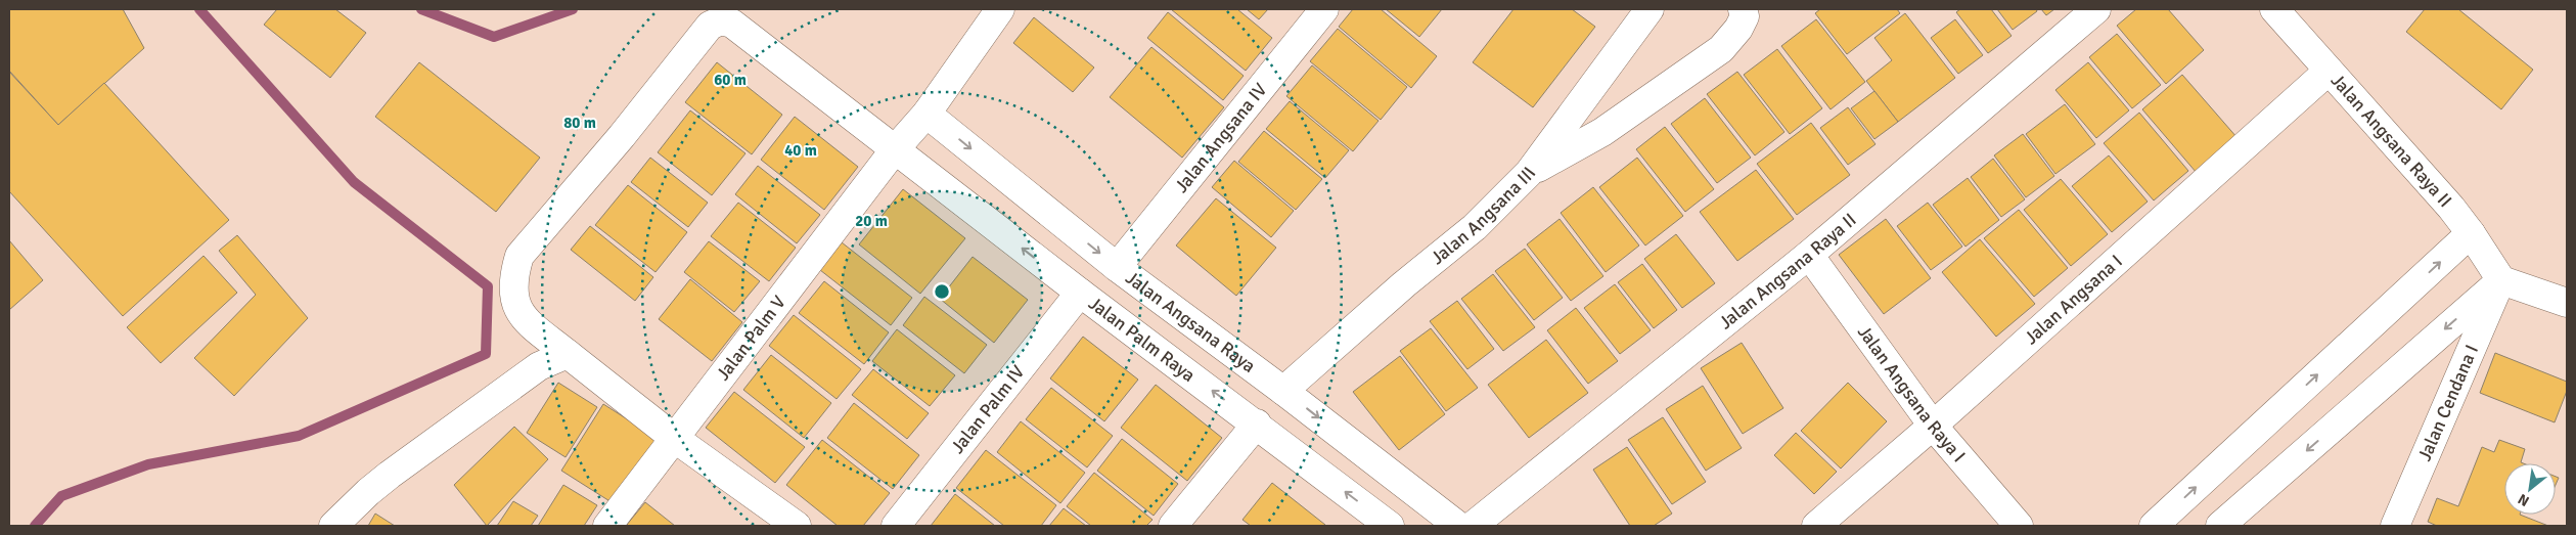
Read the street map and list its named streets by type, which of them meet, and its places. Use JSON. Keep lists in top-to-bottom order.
{
  "streets": {
    "street": [
      "Jalan Angsana IV",
      "Jalan Angsana Raya II",
      "Jalan Angsana III",
      "Jalan Angsana I",
      "Jalan Angsana Raya",
      "Jalan Palm V",
      "Jalan Palm Raya",
      "Jalan Angsana Raya I",
      "Jalan Cendana I",
      "Jalan Palm IV"
    ]
  },
  "crossings": [
    ["Jalan Angsana IV", "Jalan Angsana Raya"],
    ["Jalan Angsana Raya II", "Jalan Angsana I"],
    ["Jalan Angsana Raya II", "Jalan Angsana Raya I"],
    ["Jalan Angsana Raya II", "Jalan Cendana I"],
    ["Jalan Angsana III", "Jalan Angsana Raya"],
    ["Jalan Angsana I", "Jalan Angsana Raya I"],
    ["Jalan Angsana Raya", "Jalan Palm V"],
    ["Jalan Palm V", "Jalan Palm Raya"],
    ["Jalan Palm Raya", "Jalan Palm IV"]
  ],
  "one_way": ["Jalan Angsana Raya", "Jalan Palm Raya"],
  "north": "bottom left",
  "rings": [
    "60 m",
    "80 m",
    "40 m",
    "20 m"
  ]
}
